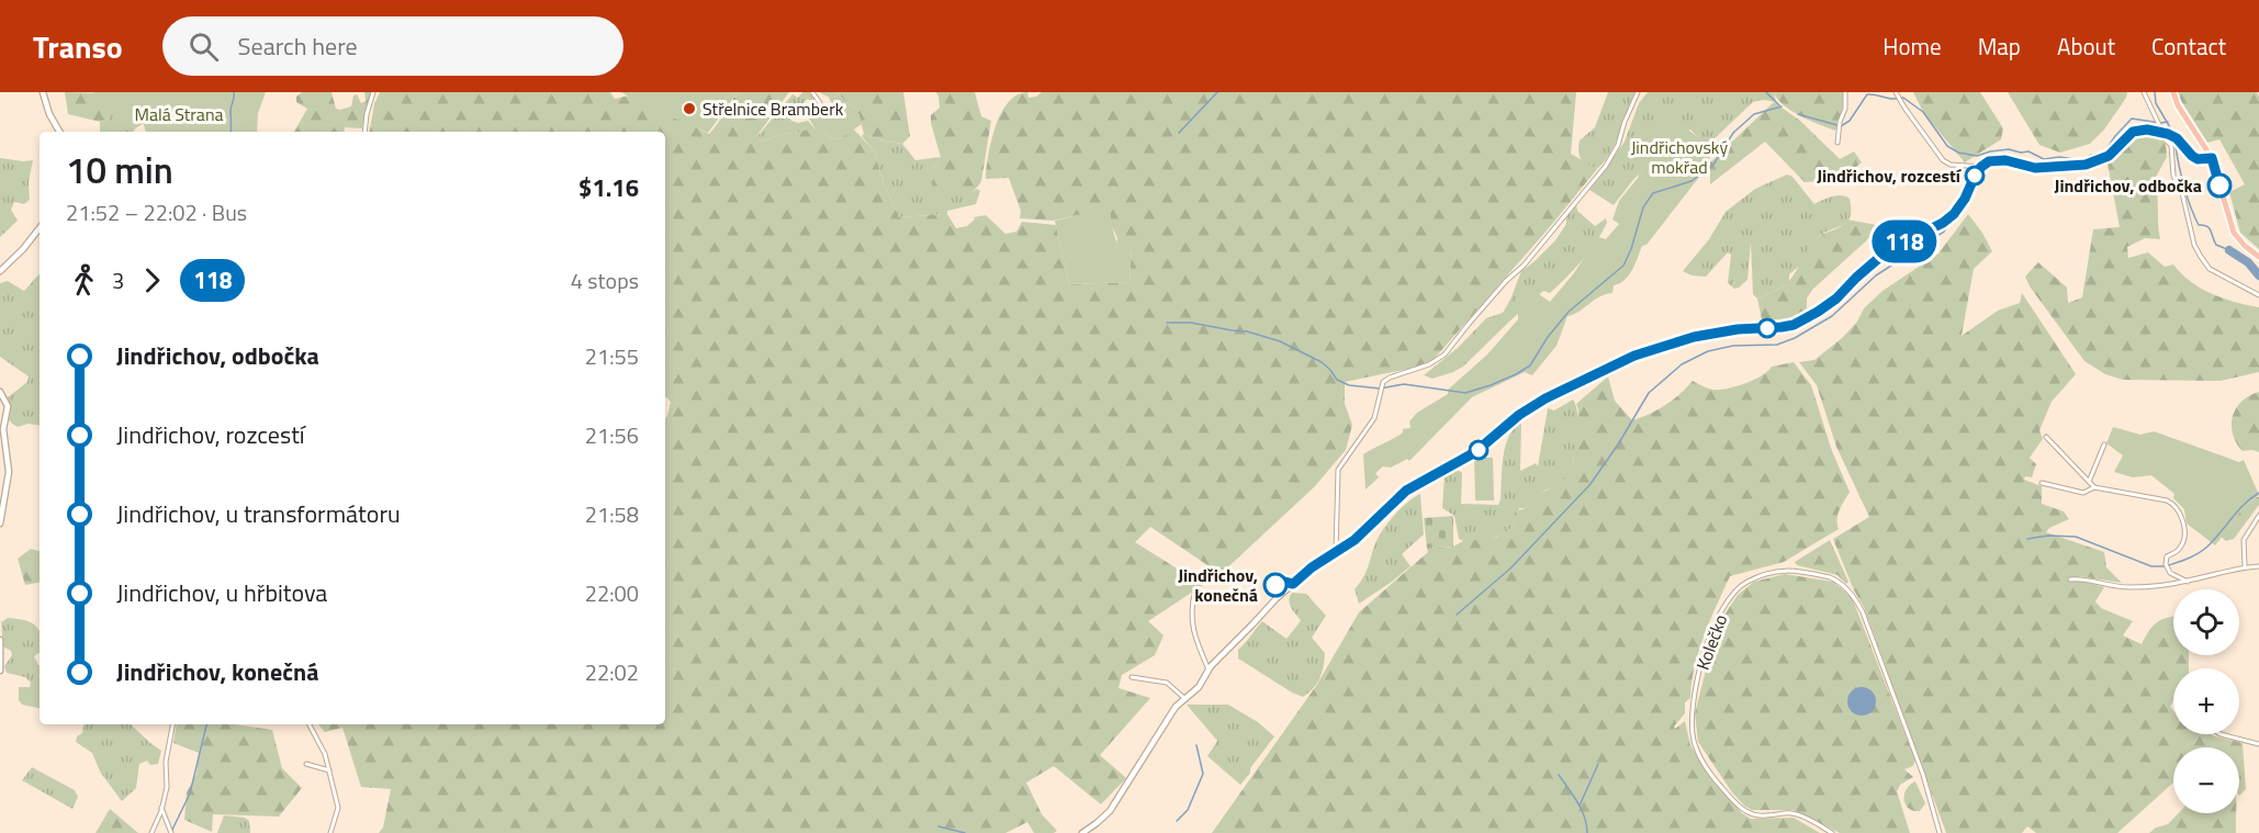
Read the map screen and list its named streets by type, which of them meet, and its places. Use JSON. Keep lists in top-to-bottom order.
{
  "streets": {
    "street": ["Kolečko"]
  },
  "parks": ["Malá Strana", "Jindřichovský mokřad"],
  "places": [
    "Střelnice Bramberk",
    "Jindřichov, rozcestí",
    "Jindřichov, odbočka",
    "Jindřichov, konečná"
  ],
  "lines": ["bus line 118"],
  "page": {
    "header": "Transo",
    "search": "Search here",
    "nav": [
      "Home",
      "Map",
      "About",
      "Contact"
    ],
    "on_map": "118",
    "heading": ["10 min", "21:52 – 22:02 · Bus", "$1.16"],
    "legs": ["3", "118", "4 stops"],
    "list": [
      {
        "name": "Jindřichov, odbočka",
        "value": "21:55"
      },
      {
        "name": "Jindřichov, rozcestí",
        "value": "21:56"
      },
      {
        "name": "Jindřichov, u transformátoru",
        "value": "21:58"
      },
      {
        "name": "Jindřichov, u hřbitova",
        "value": "22:00"
      },
      {
        "name": "Jindřichov, konečná",
        "value": "22:02"
      }
    ],
    "map_buttons": ["+", "−"]
  }
}
